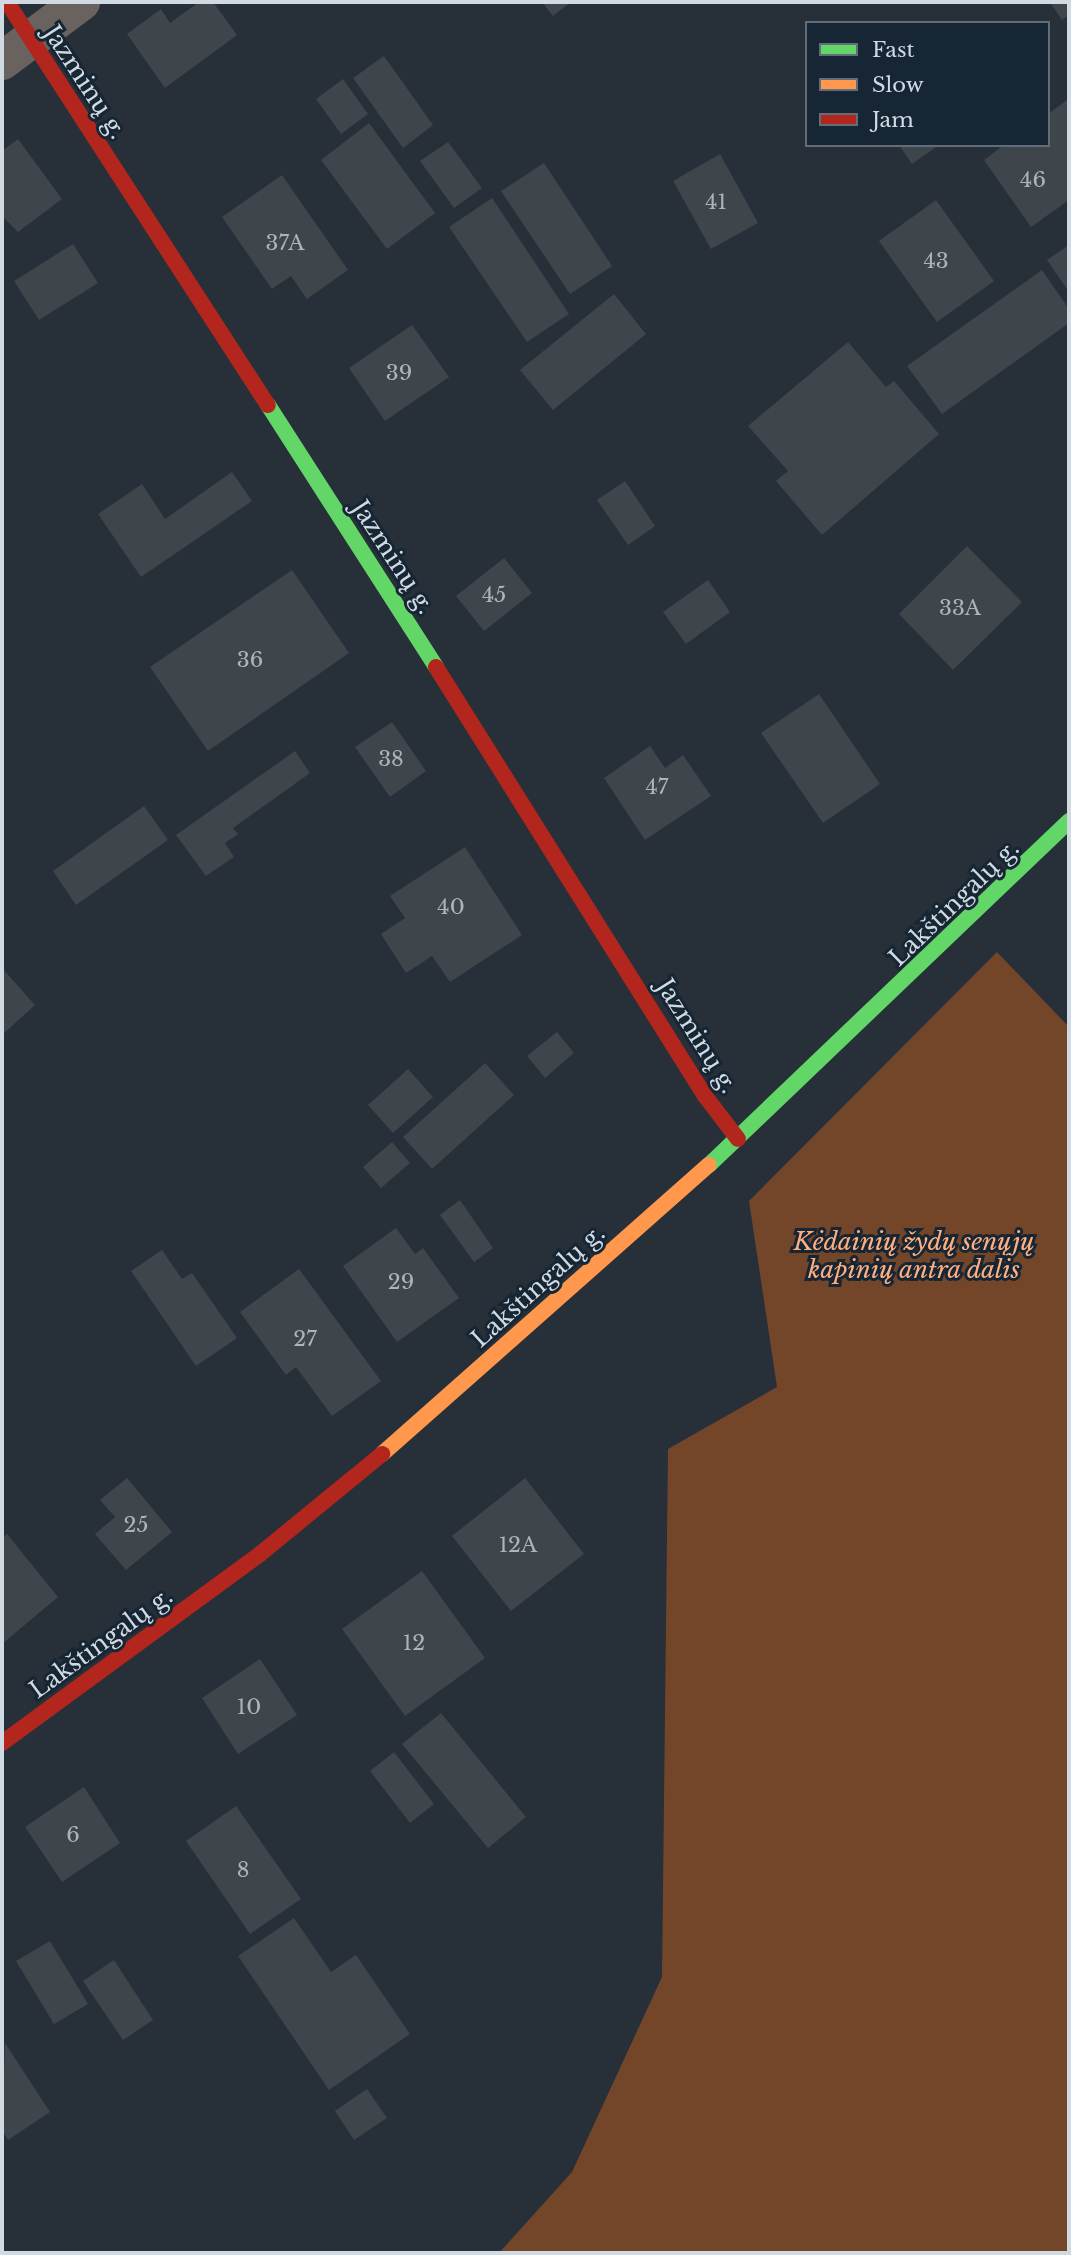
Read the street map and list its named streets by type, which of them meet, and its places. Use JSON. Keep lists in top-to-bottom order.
{
  "streets": {
    "street": ["Jazminų g.", "Lakštingalų g."]
  },
  "crossings": [
    ["Jazminų g.", "Lakštingalų g."]
  ],
  "parks": ["Kėdainių žydų senųjų kapinių antra dalis"],
  "house_numbers": [
    "46",
    "41",
    "37A",
    "43",
    "39",
    "45",
    "33A",
    "36",
    "38",
    "47",
    "40",
    "29",
    "27",
    "25",
    "12A",
    "12",
    "10",
    "6",
    "8"
  ],
  "legend": ["Fast", "Slow", "Jam"]
}
